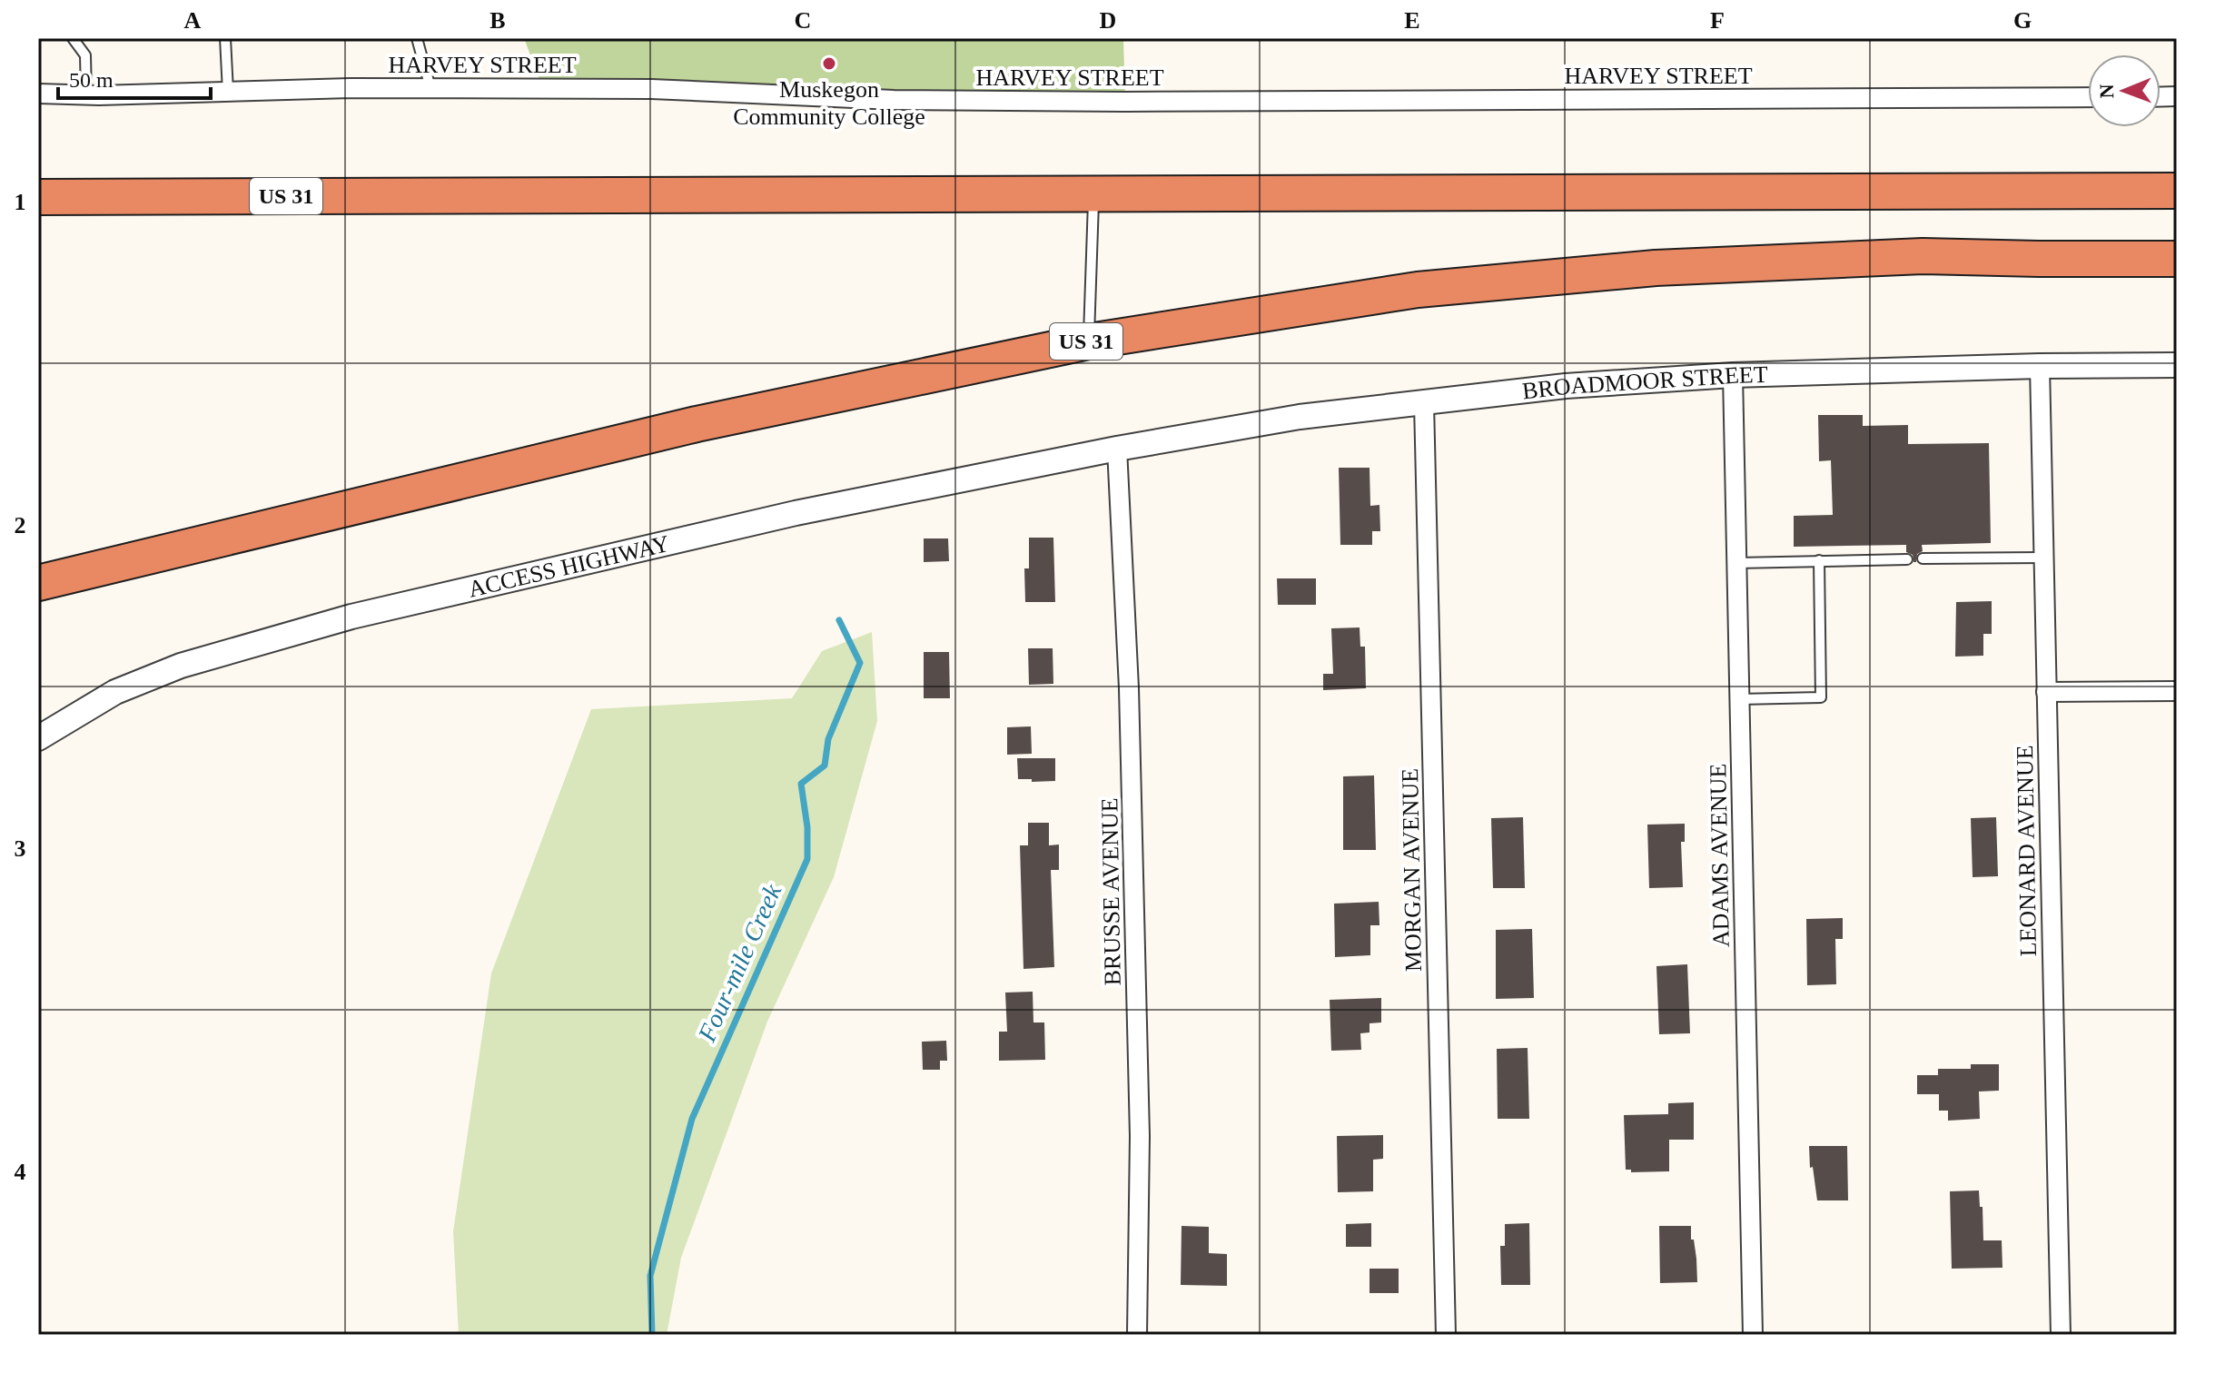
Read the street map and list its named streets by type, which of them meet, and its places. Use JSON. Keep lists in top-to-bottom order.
{
  "streets": {
    "highway": ["US 31"],
    "street": [
      "HARVEY STREET",
      "BROADMOOR STREET",
      "ACCESS HIGHWAY",
      "LEONARD AVENUE",
      "ADAMS AVENUE",
      "MORGAN AVENUE",
      "BRUSSE AVENUE"
    ]
  },
  "crossings": [
    ["BROADMOOR STREET", "ACCESS HIGHWAY"],
    ["BROADMOOR STREET", "LEONARD AVENUE"],
    ["BROADMOOR STREET", "ADAMS AVENUE"],
    ["BROADMOOR STREET", "MORGAN AVENUE"],
    ["BROADMOOR STREET", "BRUSSE AVENUE"],
    ["ACCESS HIGHWAY", "BRUSSE AVENUE"]
  ],
  "water": ["Four-mile Creek"],
  "places": ["Muskegon Community College"],
  "scale_bar": "50 m",
  "north": "left",
  "grid": {
    "columns": [
      "A",
      "B",
      "C",
      "D",
      "E",
      "F",
      "G"
    ],
    "rows": [
      "1",
      "2",
      "3",
      "4"
    ]
  }
}
